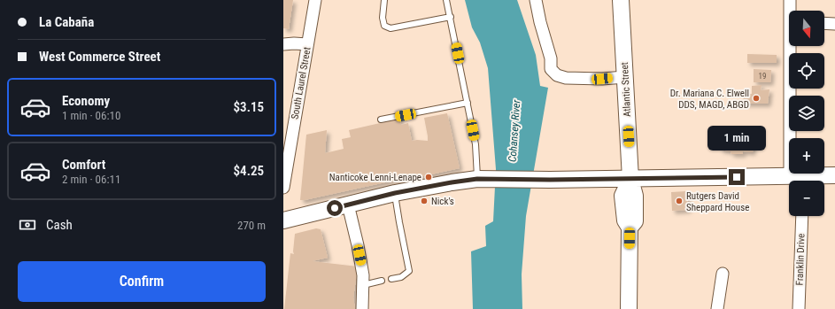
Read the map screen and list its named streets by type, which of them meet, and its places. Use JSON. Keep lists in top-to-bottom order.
{
  "streets": {
    "street": ["South Laurel Street", "Atlantic Street", "Franklin Drive"]
  },
  "water": ["Cohansey River"],
  "places": [
    "Dr. Mariana C. Elwell DDS, MAGD, ABGD",
    "Nanticoke Lenni-Lenape",
    "Nick's",
    "Rutgers David Sheppard House"
  ],
  "house_numbers": ["19"],
  "north": "bottom",
  "page": {
    "banner": ["La Cabaña", "West Commerce Street"],
    "map_buttons": ["+", "−"],
    "list": [
      {
        "name": "Economy",
        "note": "1 min · 06:10",
        "value": "$3.15"
      },
      {
        "name": "Comfort",
        "note": "2 min · 06:11",
        "value": "$4.25"
      }
    ],
    "bubble": "1 min",
    "pay": ["Cash", "270 m"],
    "buttons": "Confirm"
  }
}
